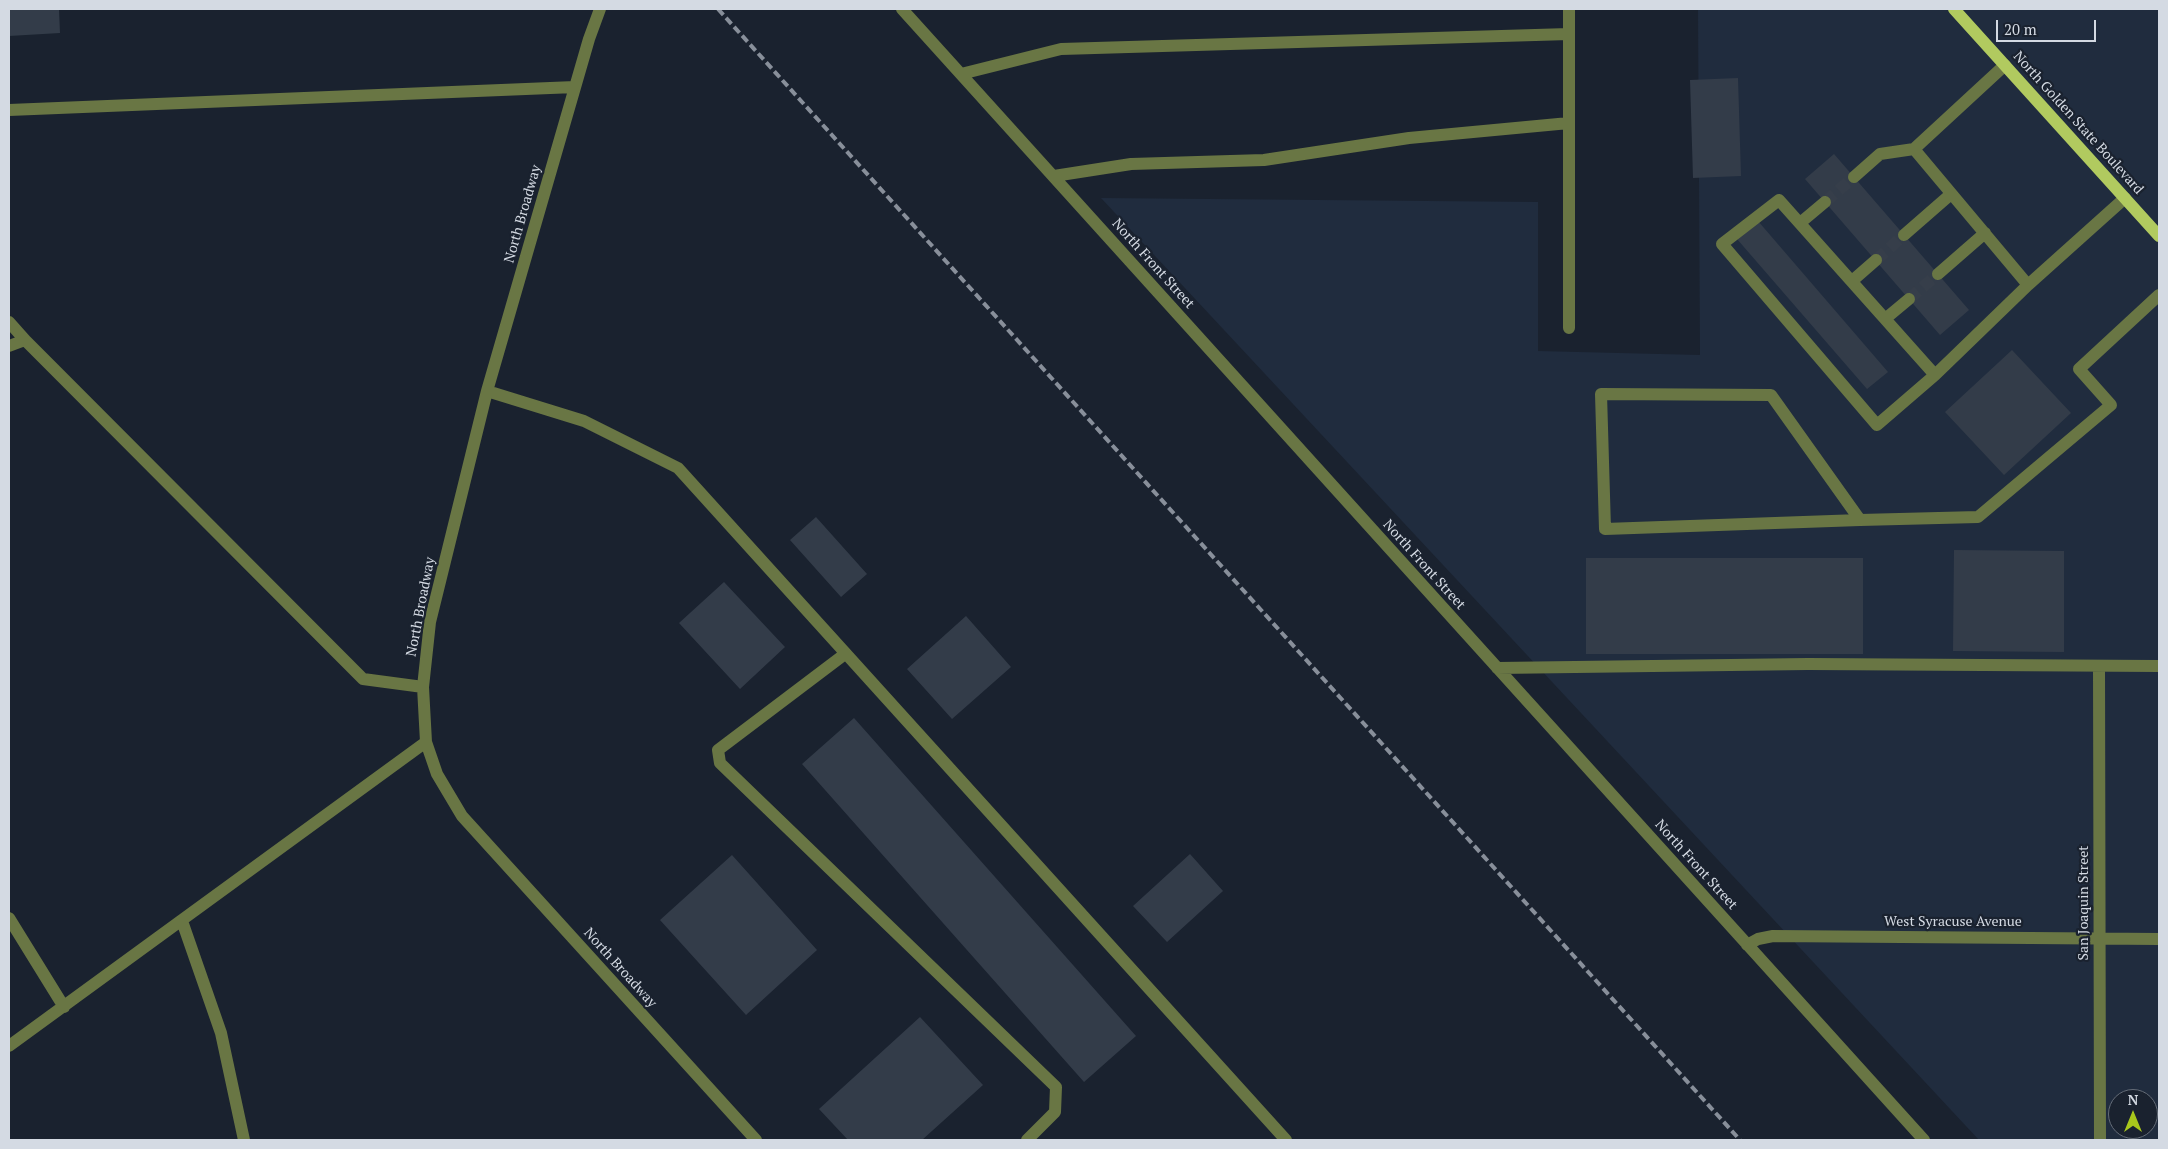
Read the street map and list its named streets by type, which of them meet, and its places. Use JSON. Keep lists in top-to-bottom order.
{
  "streets": {
    "main road": ["North Golden State Boulevard"],
    "street": [
      "North Broadway",
      "North Front Street",
      "San Joaquin Street",
      "West Syracuse Avenue"
    ]
  },
  "crossings": [
    ["North Front Street", "West Syracuse Avenue"],
    ["San Joaquin Street", "West Syracuse Avenue"]
  ],
  "scale_bar": "20 m",
  "north": "top"
}
